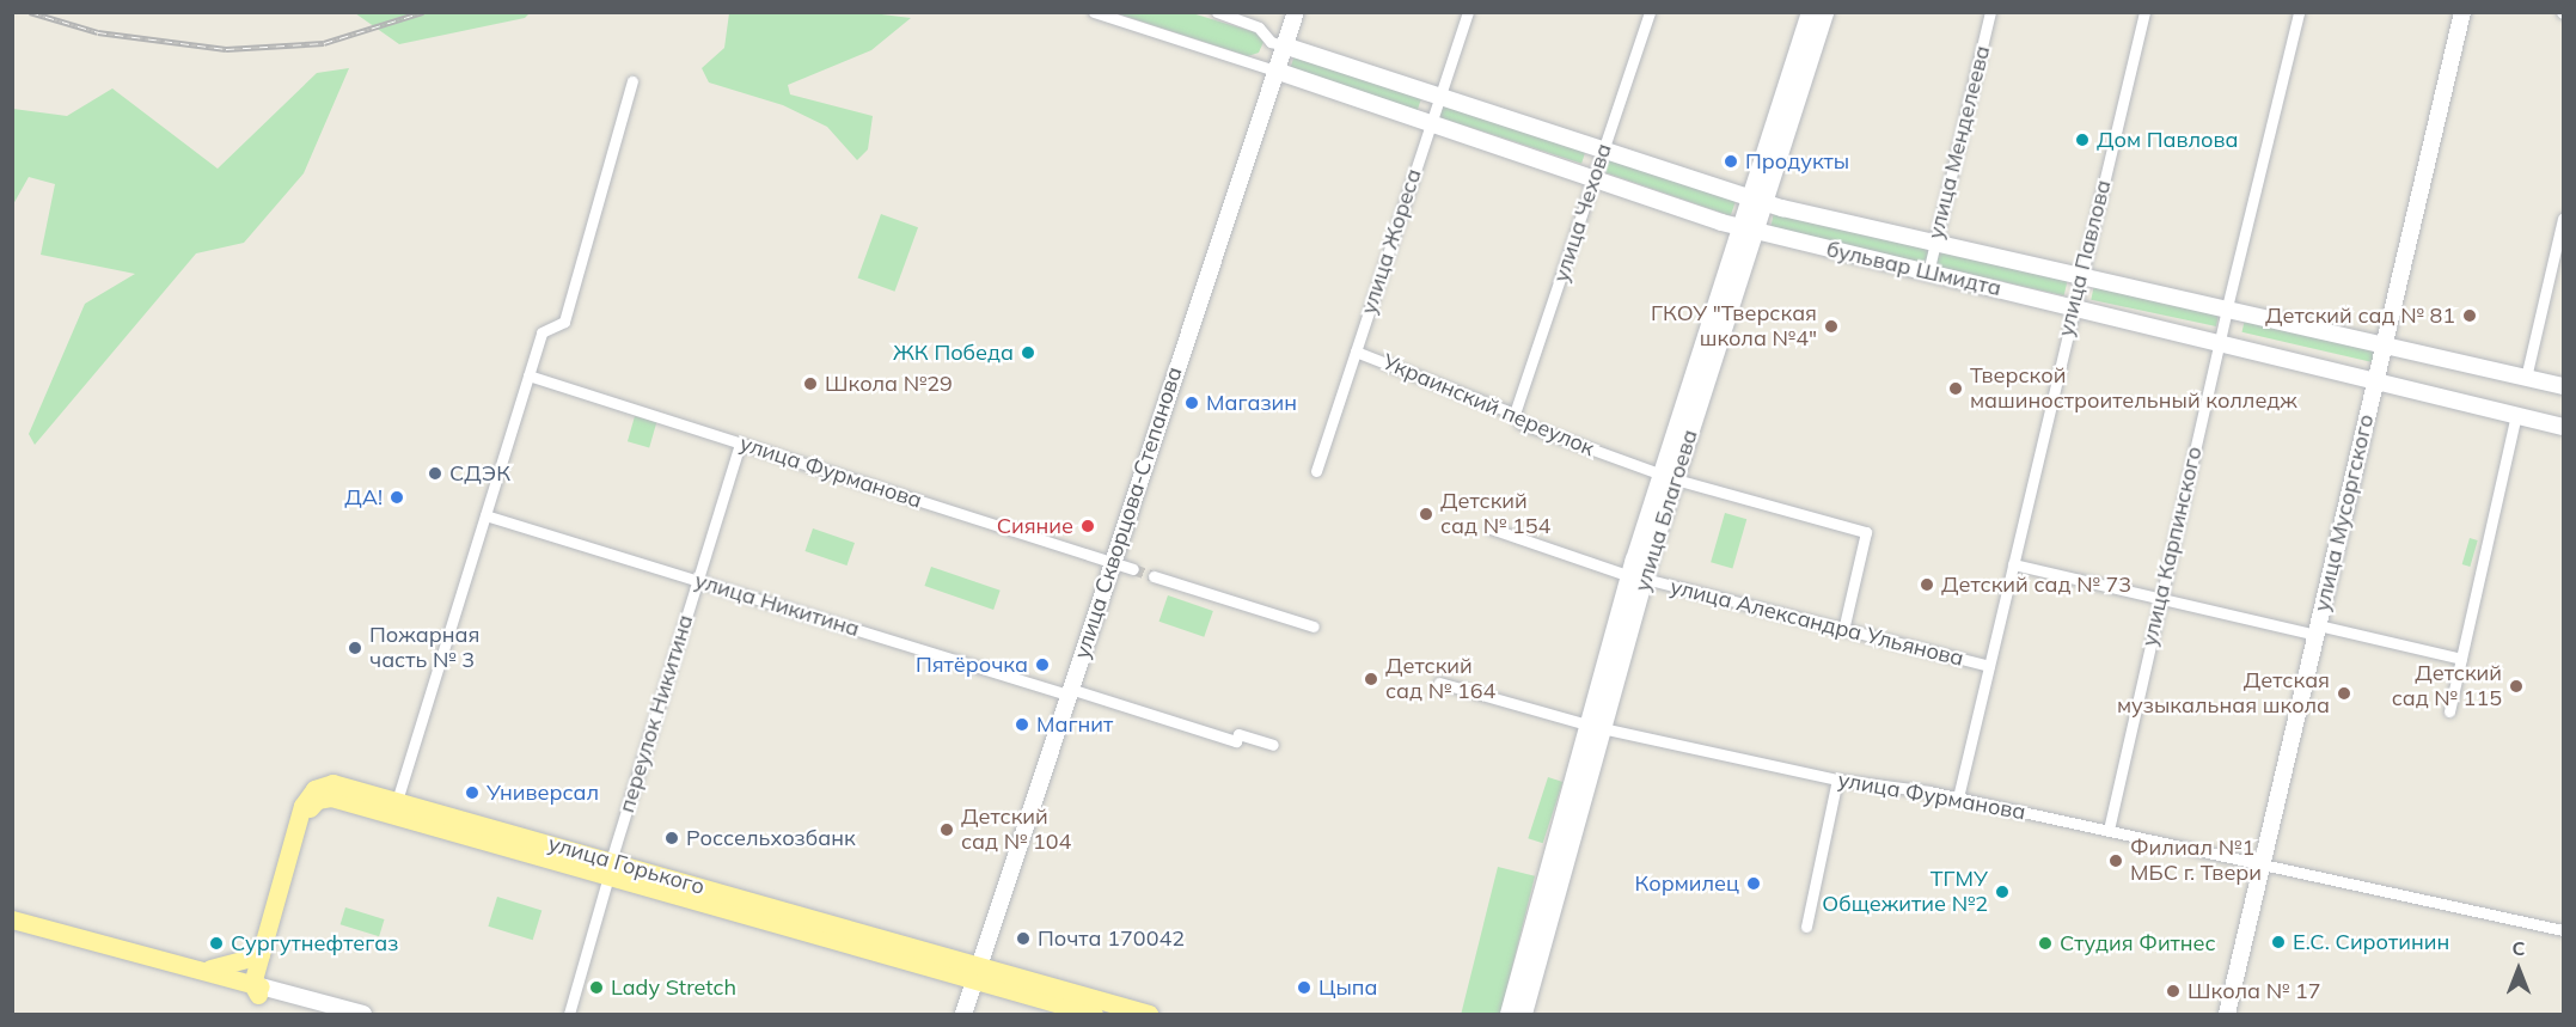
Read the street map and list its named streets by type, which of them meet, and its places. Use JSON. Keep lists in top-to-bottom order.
{
  "streets": {
    "main road": ["улица Горького"],
    "street": [
      "улица Менделеева",
      "улица Чехова",
      "улица Жореса",
      "улица Павлова",
      "бульвар Шмидта",
      "Украинский переулок",
      "улица Фурманова",
      "улица Благоева",
      "улица Скворцова-Степанова",
      "улица Мусоргского",
      "улица Карпинского",
      "улица Никитина",
      "улица Александра Ульянова",
      "переулок Никитина"
    ]
  },
  "crossings": [
    ["улица Менделеева", "бульвар Шмидта"],
    ["улица Чехова", "бульвар Шмидта"],
    ["улица Чехова", "Украинский переулок"],
    ["улица Жореса", "бульвар Шмидта"],
    ["улица Жореса", "Украинский переулок"],
    ["улица Павлова", "бульвар Шмидта"],
    ["улица Павлова", "улица Фурманова"],
    ["улица Павлова", "улица Александра Ульянова"],
    ["бульвар Шмидта", "улица Благоева"],
    ["бульвар Шмидта", "улица Скворцова-Степанова"],
    ["бульвар Шмидта", "улица Мусоргского"],
    ["бульвар Шмидта", "улица Карпинского"],
    ["Украинский переулок", "улица Благоева"],
    ["Украинский переулок", "улица Александра Ульянова"],
    ["улица Фурманова", "улица Благоева"],
    ["улица Фурманова", "улица Скворцова-Степанова"],
    ["улица Фурманова", "улица Мусоргского"],
    ["улица Фурманова", "улица Карпинского"],
    ["улица Фурманова", "переулок Никитина"],
    ["улица Благоева", "улица Александра Ульянова"],
    ["улица Скворцова-Степанова", "улица Никитина"],
    ["улица Скворцова-Степанова", "улица Горького"],
    ["улица Никитина", "переулок Никитина"],
    ["переулок Никитина", "улица Горького"]
  ],
  "places": [
    "Дом Павлова",
    "Продукты",
    "Детский сад № 81",
    "ГКОУ \"Тверская школа №4\"",
    "ЖК Победа",
    "Школа №29",
    "Тверской машиностроительный колледж",
    "Магазин",
    "СДЭК",
    "ДА!",
    "Детский сад № 154",
    "Сияние",
    "Детский сад № 73",
    "Пожарная часть № 3",
    "Пятёрочка",
    "Детский сад № 164",
    "Детский сад № 115",
    "Детская музыкальная школа",
    "Магнит",
    "Универсал",
    "Детский сад № 104",
    "Россельхозбанк",
    "Филиал №1 МБС г. Твери",
    "Кормилец",
    "ТГМУ Общежитие №2",
    "Почта 170042",
    "Е.С. Сиротинин",
    "Сургутнефтегаз",
    "Студия Фитнес",
    "Lady Stretch",
    "Цыпа",
    "Школа № 17"
  ],
  "north": "top"
}
